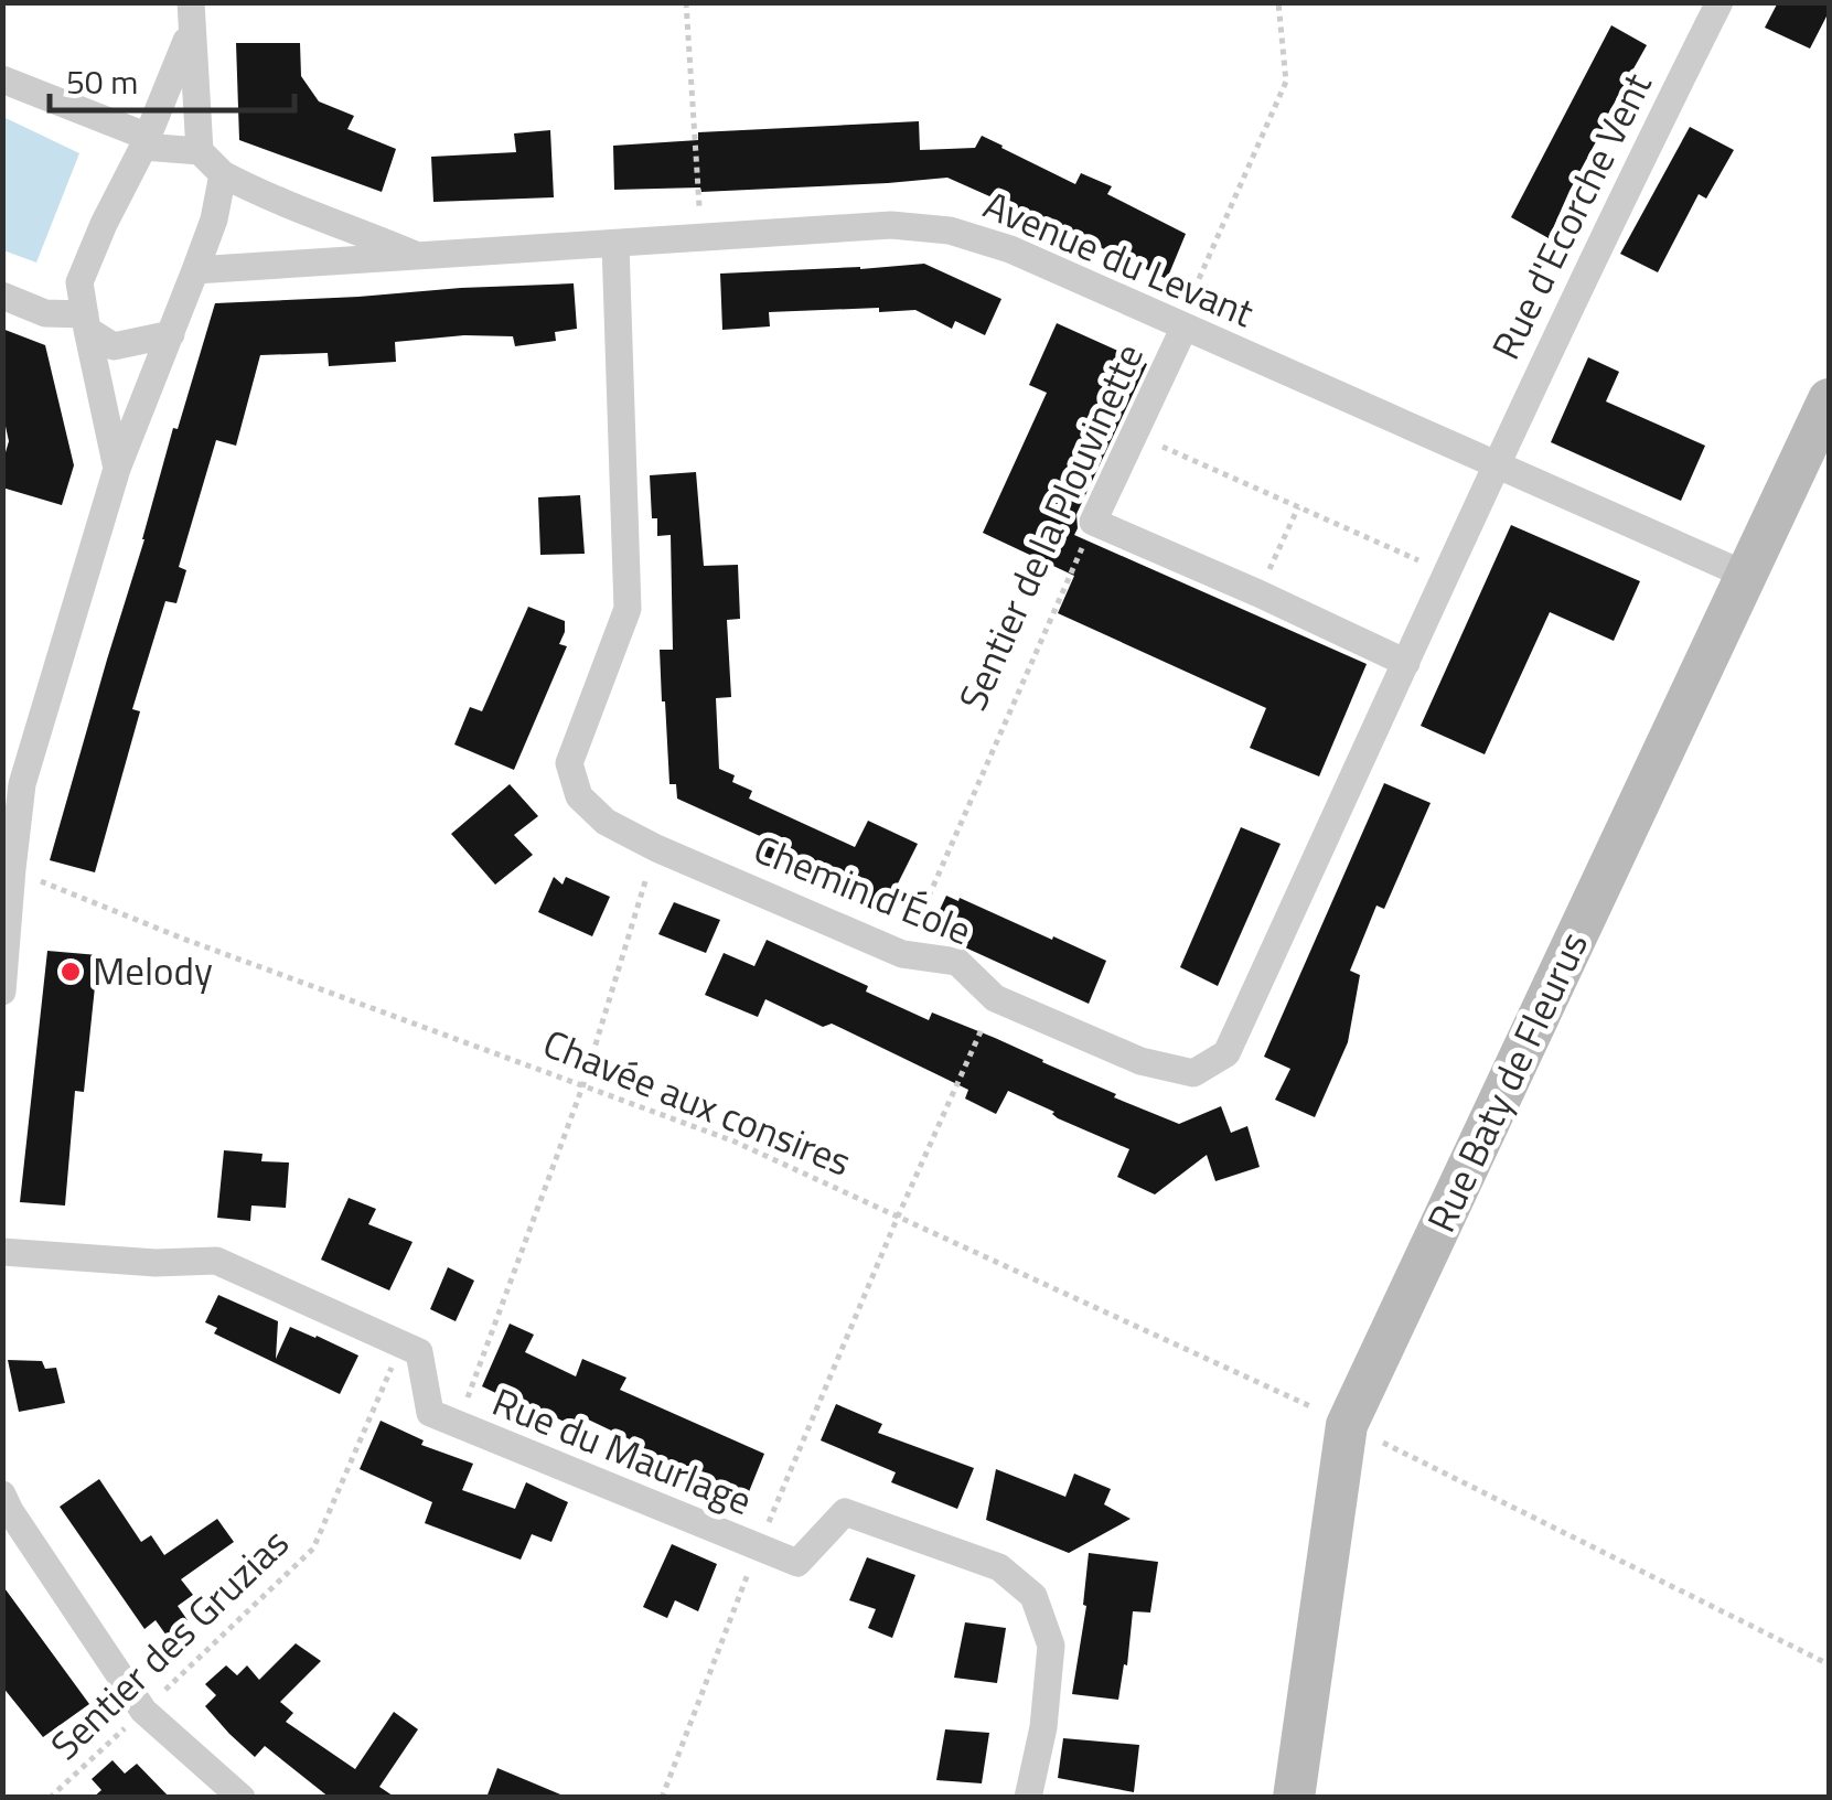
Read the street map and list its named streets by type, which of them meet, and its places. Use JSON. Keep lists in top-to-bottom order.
{
  "streets": {
    "street": [
      "Rue d'Ecorche Vent",
      "Avenue du Levant",
      "Sentier de la Plouvinette",
      "Chemin d'Éole",
      "Rue Baty de Fleurus",
      "Rue du Maurlage"
    ],
    "path": ["Chavée aux consires", "Sentier des Gruzias"]
  },
  "crossings": [
    ["Rue d'Ecorche Vent", "Avenue du Levant"],
    ["Rue d'Ecorche Vent", "Chemin d'Éole"],
    ["Avenue du Levant", "Sentier de la Plouvinette"],
    ["Avenue du Levant", "Chemin d'Éole"],
    ["Avenue du Levant", "Rue Baty de Fleurus"],
    ["Sentier de la Plouvinette", "Chemin d'Éole"],
    ["Rue Baty de Fleurus", "Chavée aux consires"],
    ["Rue du Maurlage", "Sentier des Gruzias"]
  ],
  "places": ["Melody"],
  "scale_bar": "50 m"
}
